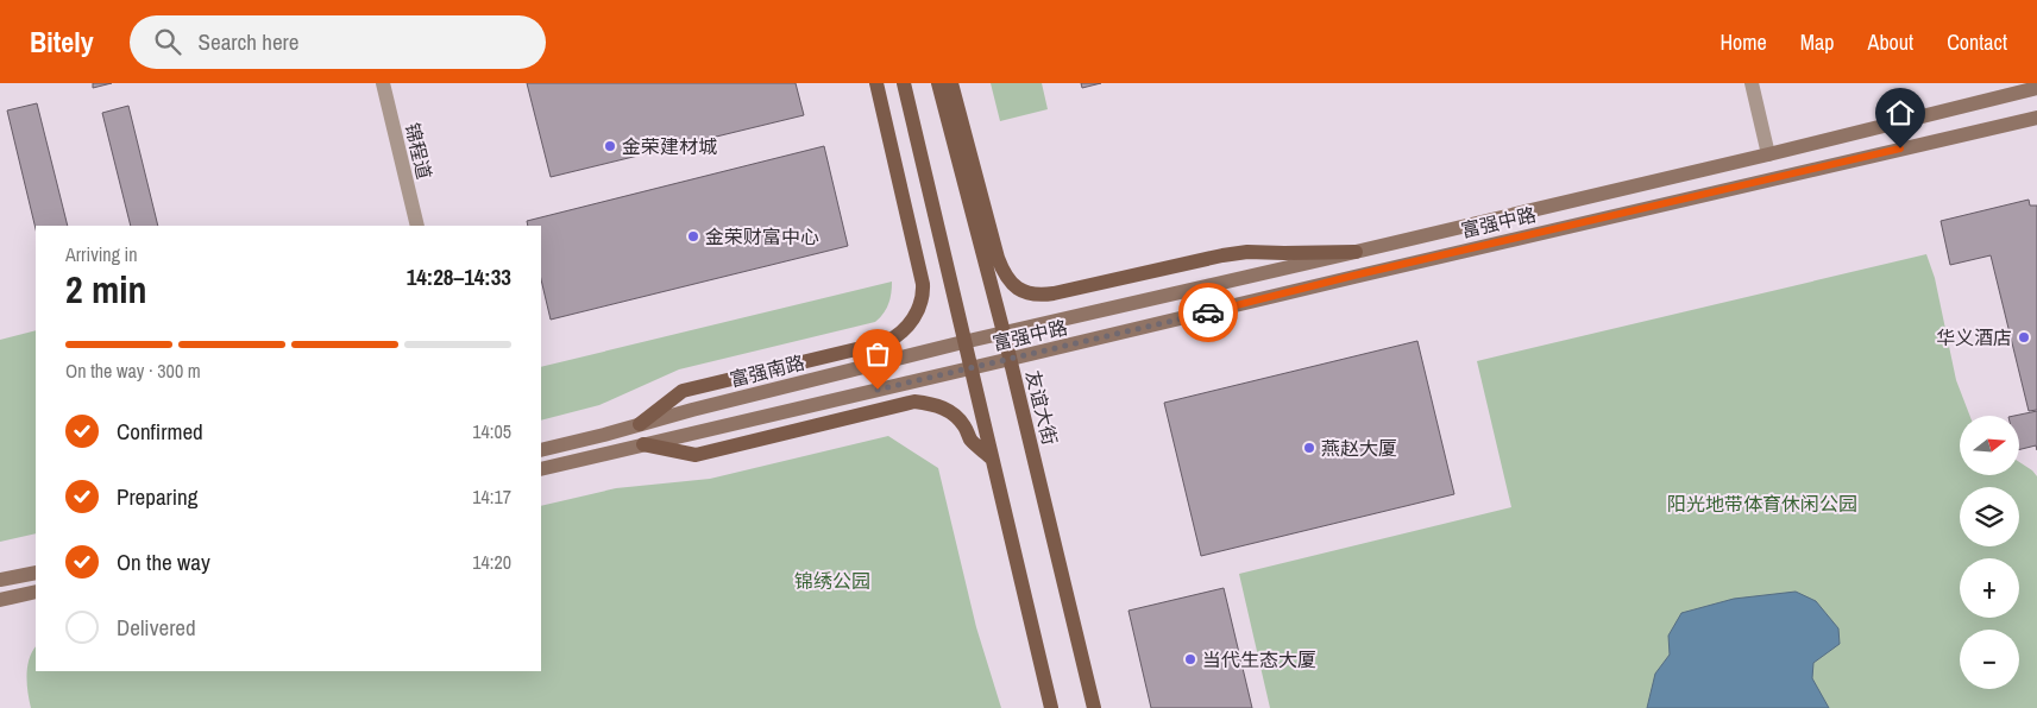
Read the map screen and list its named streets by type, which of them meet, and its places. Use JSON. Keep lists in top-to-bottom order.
{
  "streets": {
    "main road": ["富强中路", "富强南路", "友谊大街"],
    "street": ["锦程道"]
  },
  "crossings": [
    ["富强中路", "富强南路"],
    ["富强中路", "友谊大街"],
    ["富强南路", "友谊大街"]
  ],
  "parks": ["阳光地带体育休闲公园", "锦绣公园"],
  "places": [
    "金荣建材城",
    "金荣财富中心",
    "华义酒店",
    "燕赵大厦",
    "当代生态大厦"
  ],
  "north": "right",
  "page": {
    "header": "Bitely",
    "search": "Search here",
    "nav": [
      "Home",
      "Map",
      "About",
      "Contact"
    ],
    "heading": ["2 min", "Arriving in", "14:28–14:33"],
    "bar": "On the way · 300 m",
    "list": [
      ["Confirmed", "14:05"],
      ["Preparing", "14:17"],
      ["On the way", "14:20"],
      "Delivered"
    ],
    "map_buttons": ["+", "−"]
  }
}
